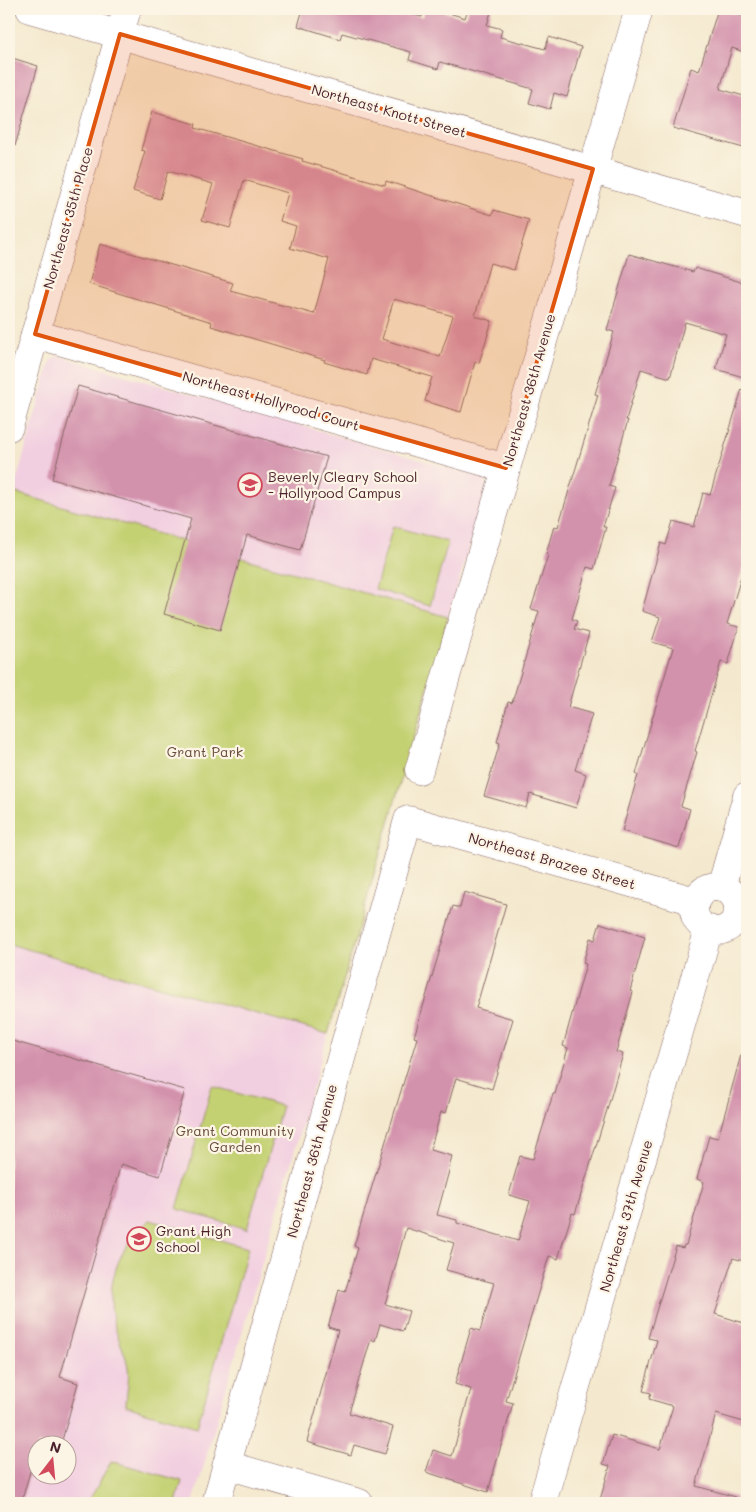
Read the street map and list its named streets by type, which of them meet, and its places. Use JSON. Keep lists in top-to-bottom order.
{
  "streets": {
    "street": [
      "Northeast Knott Street",
      "Northeast 35th Place",
      "Northeast 36th Avenue",
      "Northeast Hollyrood Court",
      "Northeast Brazee Street",
      "Northeast 37th Avenue"
    ]
  },
  "crossings": [
    ["Northeast Knott Street", "Northeast 35th Place"],
    ["Northeast Knott Street", "Northeast 36th Avenue"],
    ["Northeast 35th Place", "Northeast Hollyrood Court"],
    ["Northeast 36th Avenue", "Northeast Hollyrood Court"],
    ["Northeast 36th Avenue", "Northeast Brazee Street"],
    ["Northeast Brazee Street", "Northeast 37th Avenue"]
  ],
  "parks": ["Grant Park", "Grant Community Garden"],
  "places": {
    "school or university": ["Beverly Cleary School - Hollyrood Campus", "Grant High School"]
  },
  "north": "top"
}
